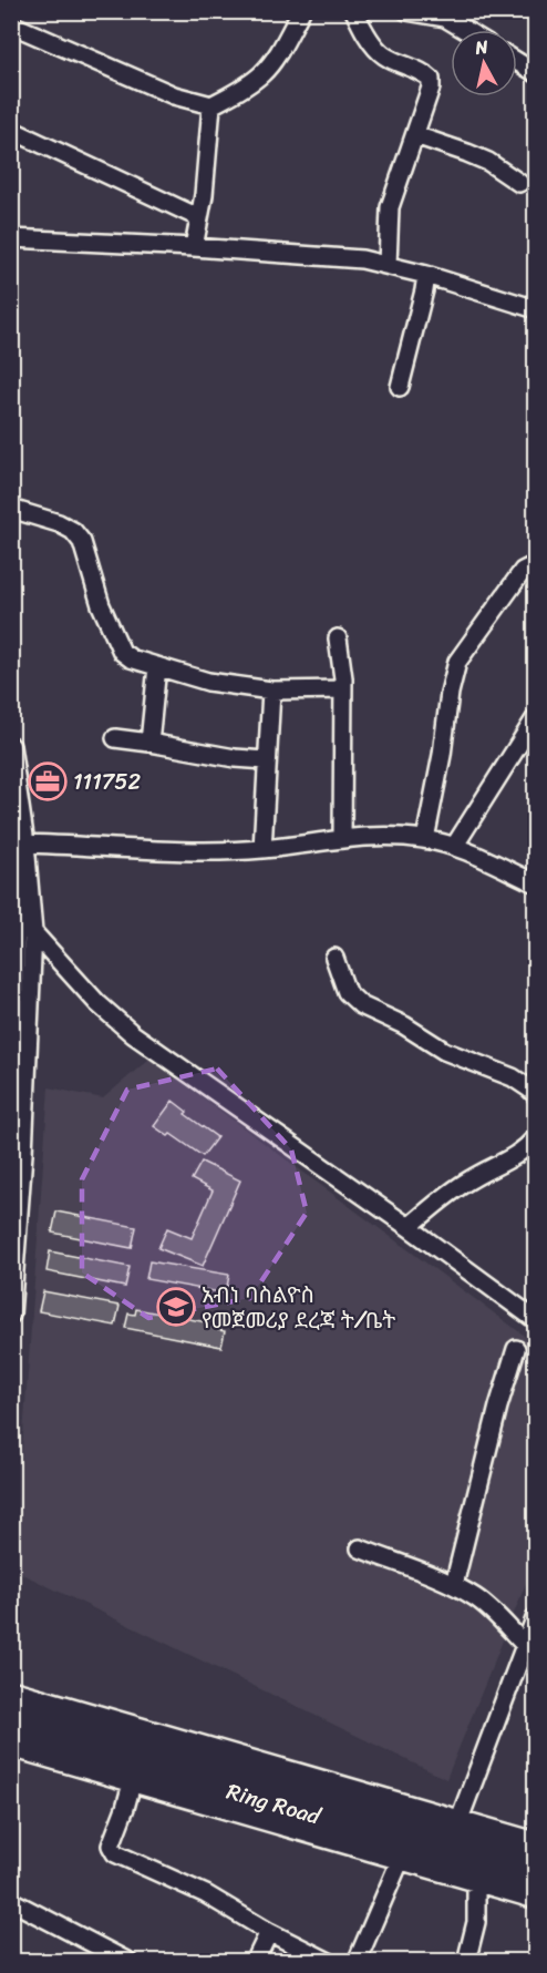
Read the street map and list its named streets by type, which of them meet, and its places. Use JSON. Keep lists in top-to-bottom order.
{
  "streets": {
    "highway": ["Ring Road"]
  },
  "places": {
    "office": ["111752"],
    "school or university": ["አብነ ባስልዮስ የመጀመሪያ ደረጃ ት/ቤት"]
  },
  "north": "top"
}
